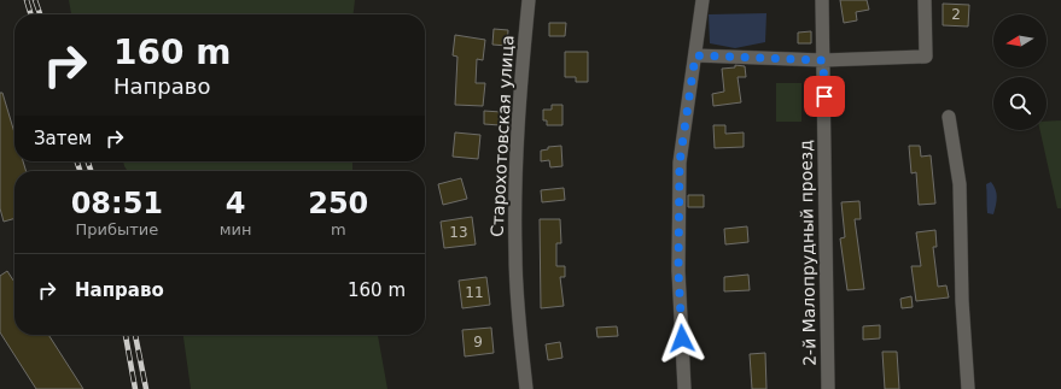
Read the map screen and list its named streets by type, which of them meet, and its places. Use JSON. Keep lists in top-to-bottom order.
{
  "streets": {
    "street": ["Старохотовская улица", "2-й Малопрудный проезд"]
  },
  "house_numbers": [
    "2",
    "13",
    "11",
    "9"
  ],
  "north": "left",
  "page": {
    "turn": ["160 m", "Направо"],
    "then": "Затем",
    "eta": [
      "08:51",
      "Прибытие",
      "4",
      "мин",
      "250",
      "m"
    ],
    "list": [
      {
        "name": "Направо",
        "value": "160 m"
      }
    ]
  }
}
